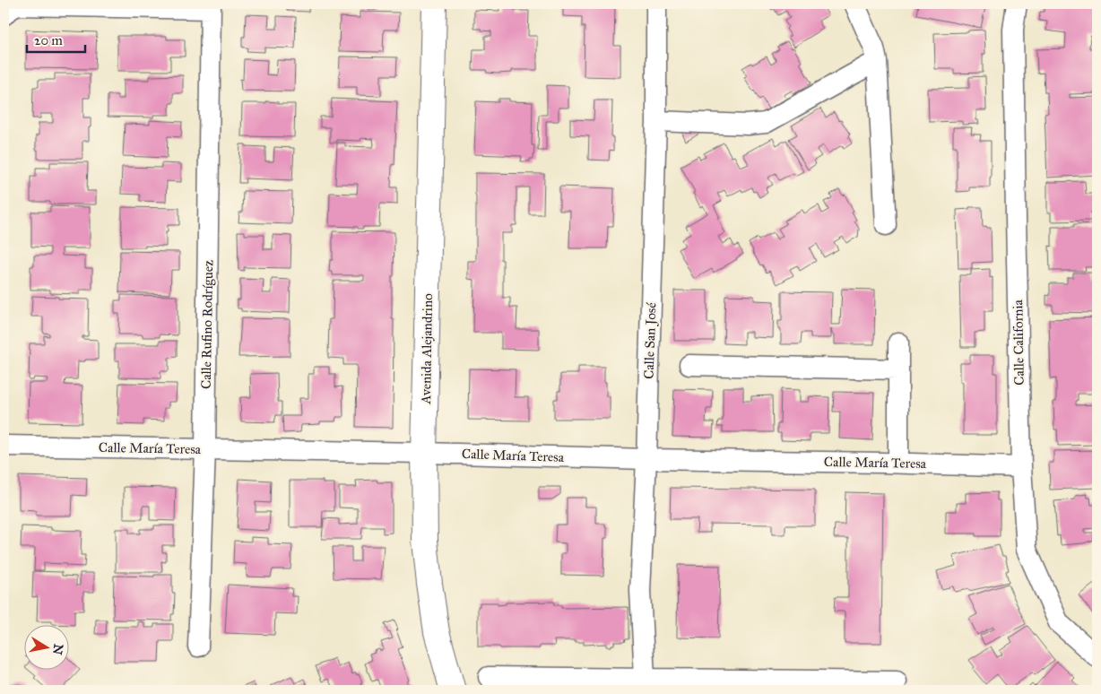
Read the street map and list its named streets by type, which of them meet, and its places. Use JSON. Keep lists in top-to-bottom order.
{
  "streets": {
    "street": [
      "Calle Rufino Rodríguez",
      "Calle San José",
      "Calle California",
      "Avenida Alejandrino",
      "Calle María Teresa"
    ]
  },
  "crossings": [
    ["Calle Rufino Rodríguez", "Calle María Teresa"],
    ["Calle San José", "Calle María Teresa"],
    ["Calle California", "Calle María Teresa"],
    ["Avenida Alejandrino", "Calle María Teresa"]
  ],
  "scale_bar": "20 m",
  "north": "right"
}
